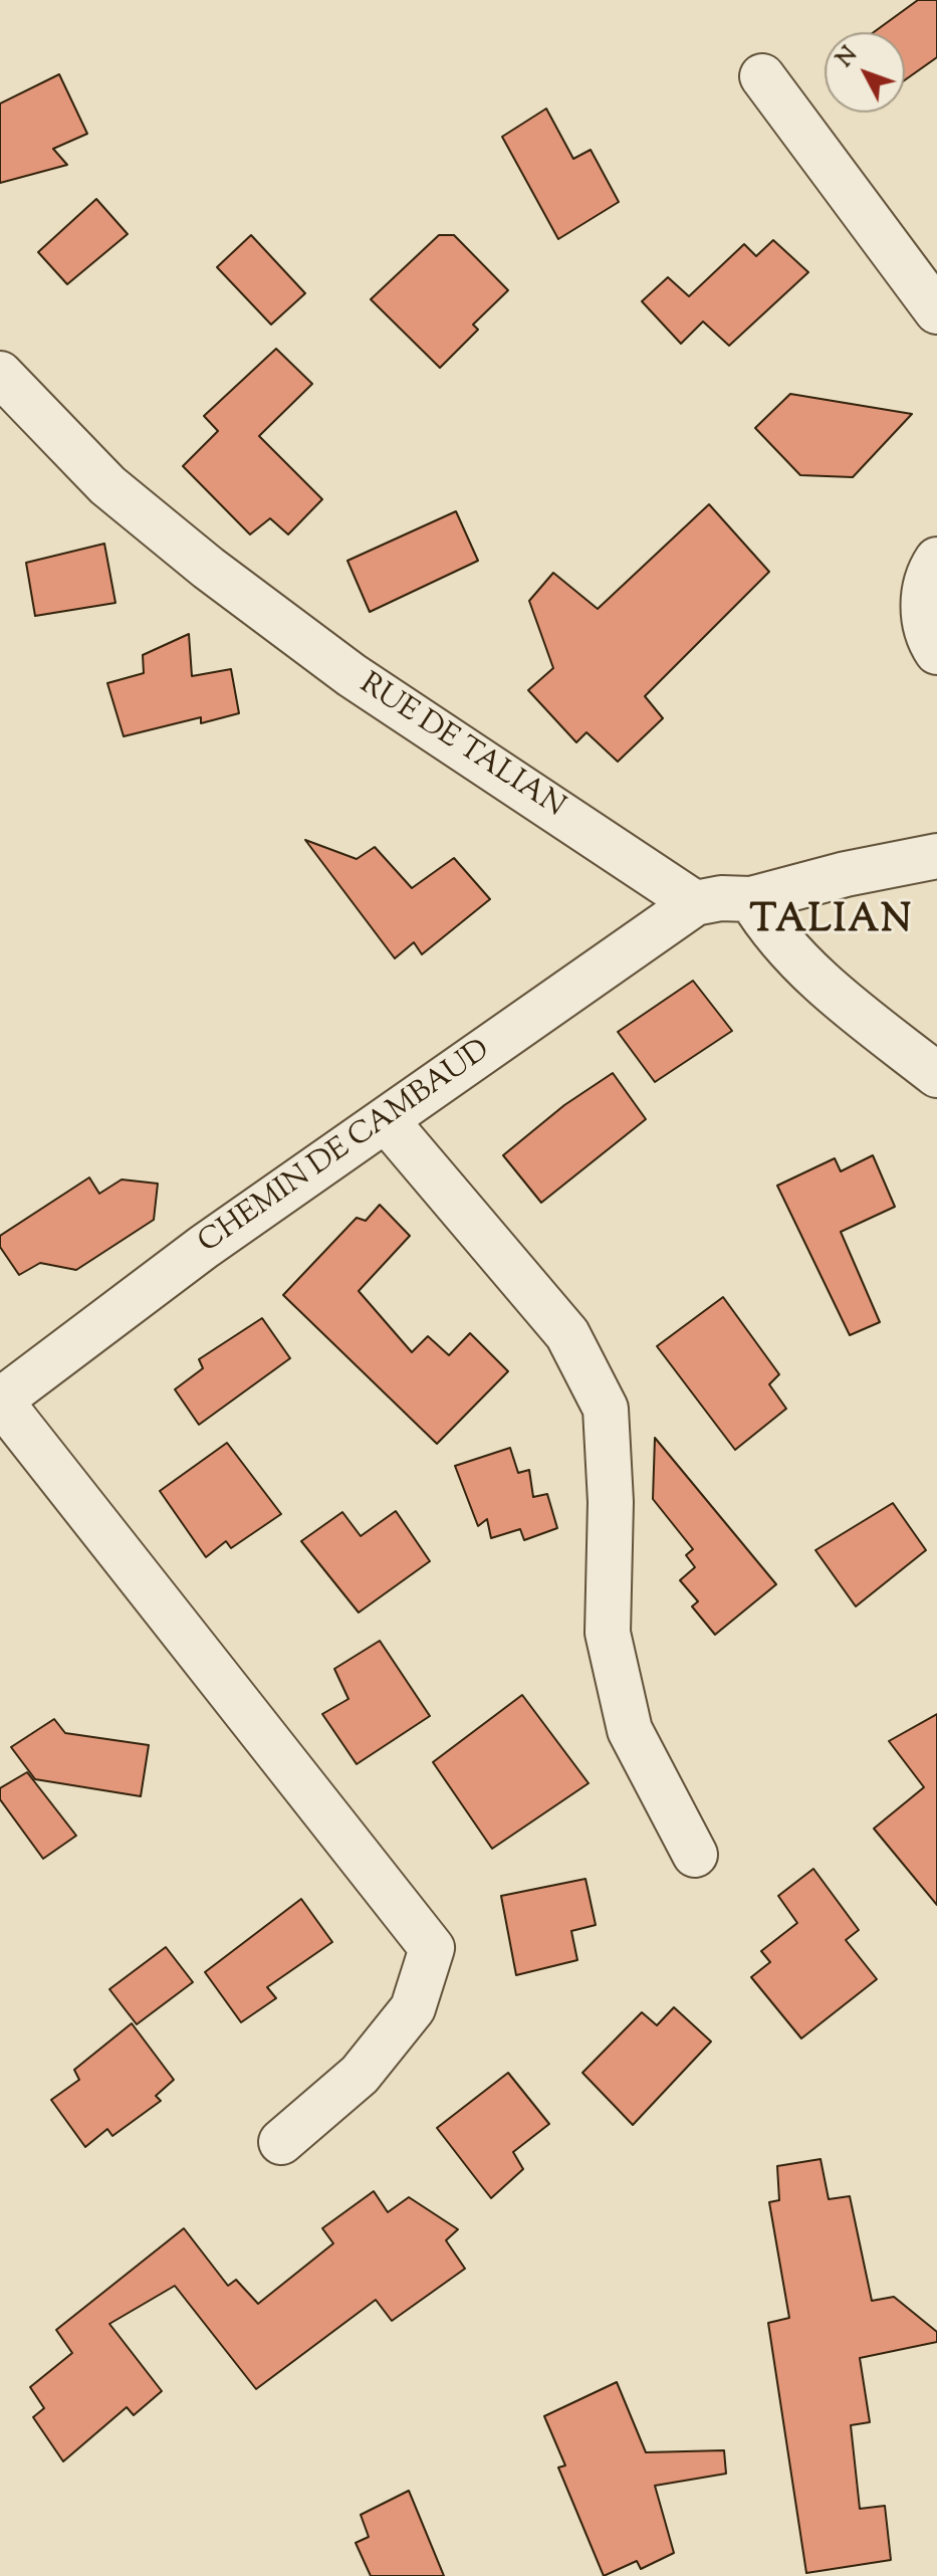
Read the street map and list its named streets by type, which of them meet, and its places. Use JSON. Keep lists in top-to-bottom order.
{
  "streets": {
    "street": ["RUE DE TALIAN", "CHEMIN DE CAMBAUD"]
  },
  "crossings": [
    ["RUE DE TALIAN", "CHEMIN DE CAMBAUD"]
  ],
  "districts": ["TALIAN"],
  "north": "top left"
}
